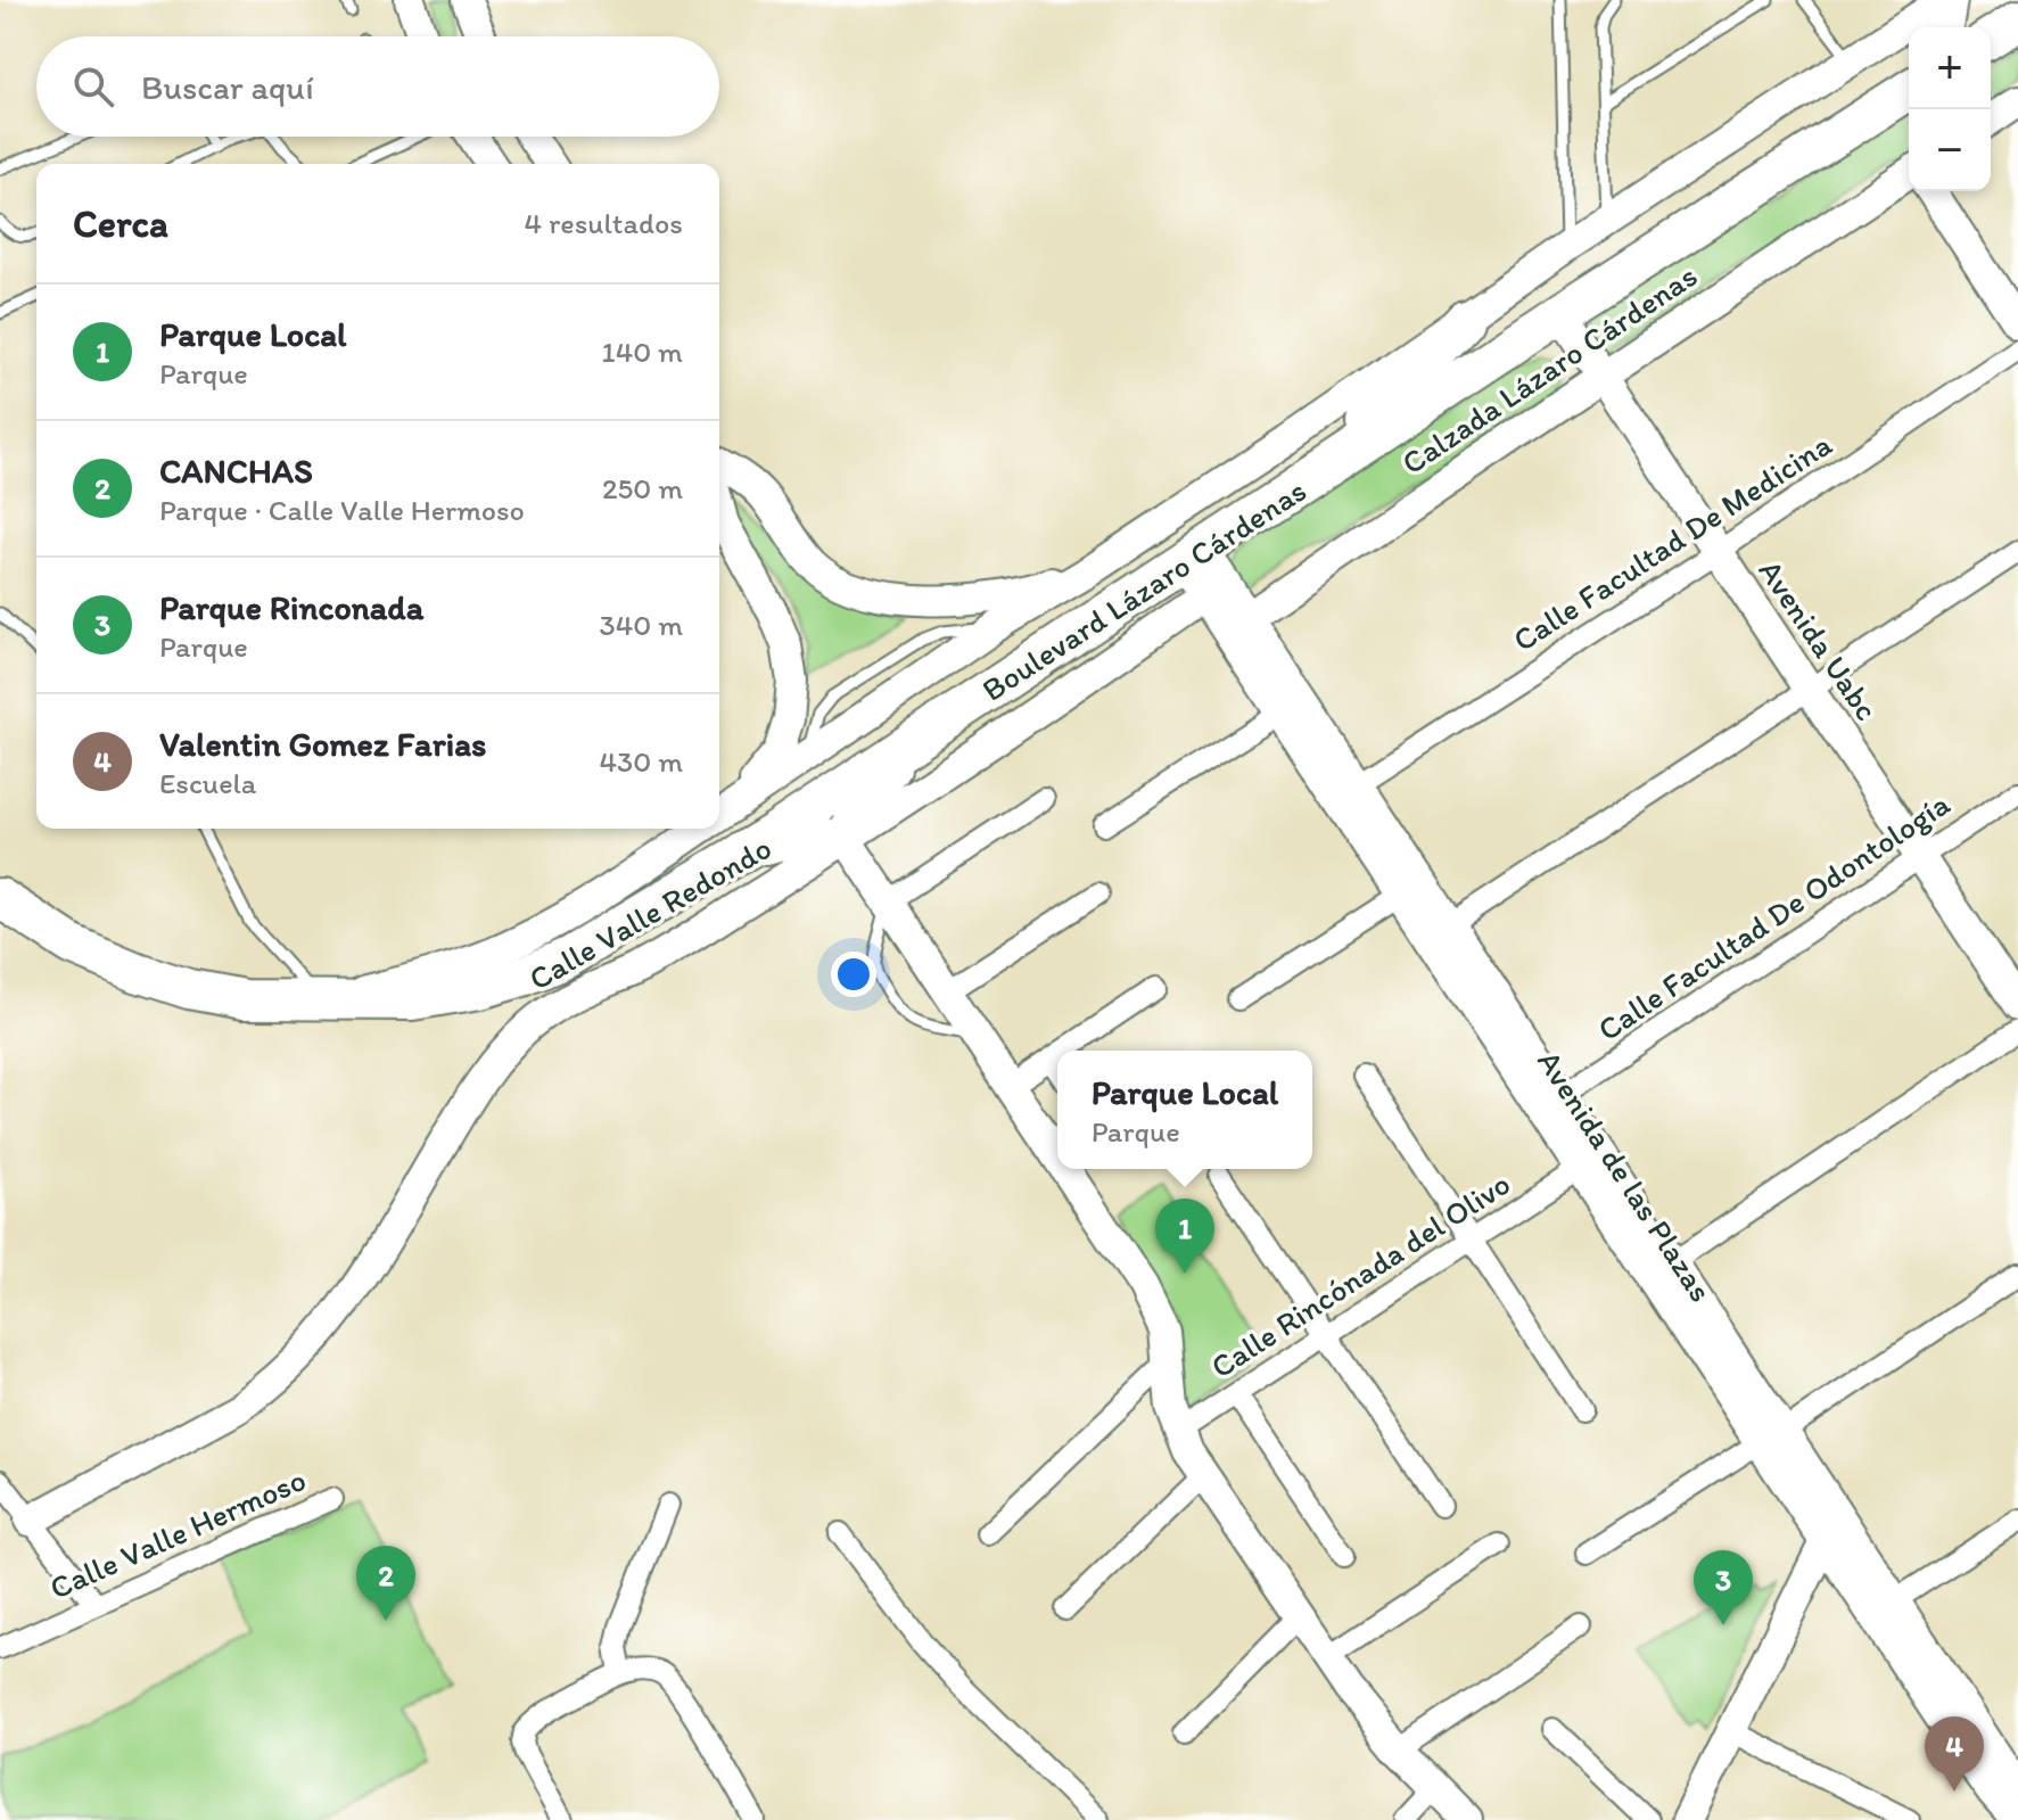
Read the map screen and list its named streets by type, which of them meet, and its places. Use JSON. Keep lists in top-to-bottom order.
{
  "streets": {
    "highway": ["Boulevard Lázaro Cárdenas"],
    "street": [
      "Calzada Lázaro Cárdenas",
      "Calle Facultad De Medicina",
      "Avenida Uabc",
      "Calle Valle Redondo",
      "Calle Facultad De Odontología",
      "Avenida de las Plazas",
      "Calle Rincónada del Olivo",
      "Calle Valle Hermoso"
    ]
  },
  "crossings": [
    ["Calzada Lázaro Cárdenas", "Avenida Uabc"],
    ["Calzada Lázaro Cárdenas", "Avenida de las Plazas"],
    ["Calle Facultad De Medicina", "Avenida Uabc"],
    ["Calle Facultad De Medicina", "Avenida de las Plazas"],
    ["Boulevard Lázaro Cárdenas", "Avenida Uabc"],
    ["Boulevard Lázaro Cárdenas", "Calle Valle Redondo"],
    ["Boulevard Lázaro Cárdenas", "Avenida de las Plazas"],
    ["Avenida Uabc", "Calle Facultad De Odontología"],
    ["Calle Valle Redondo", "Avenida de las Plazas"],
    ["Calle Facultad De Odontología", "Avenida de las Plazas"],
    ["Avenida de las Plazas", "Calle Rincónada del Olivo"]
  ],
  "page": {
    "map_buttons": ["+", "−"],
    "search": "Buscar aquí",
    "heading": ["Cerca", "4 resultados"],
    "list": [
      {
        "mark": "1",
        "name": "Parque Local",
        "note": "Parque",
        "value": "140 m"
      },
      {
        "mark": "2",
        "name": "CANCHAS",
        "note": "Parque · Calle Valle Hermoso",
        "value": "250 m"
      },
      {
        "mark": "3",
        "name": "Parque Rinconada",
        "note": "Parque",
        "value": "340 m"
      },
      {
        "mark": "4",
        "name": "Valentin Gomez Farias",
        "note": "Escuela",
        "value": "430 m"
      }
    ],
    "popup": ["Parque Local", "Parque"],
    "pins": [
      "1",
      "2",
      "3",
      "4"
    ]
  }
}
